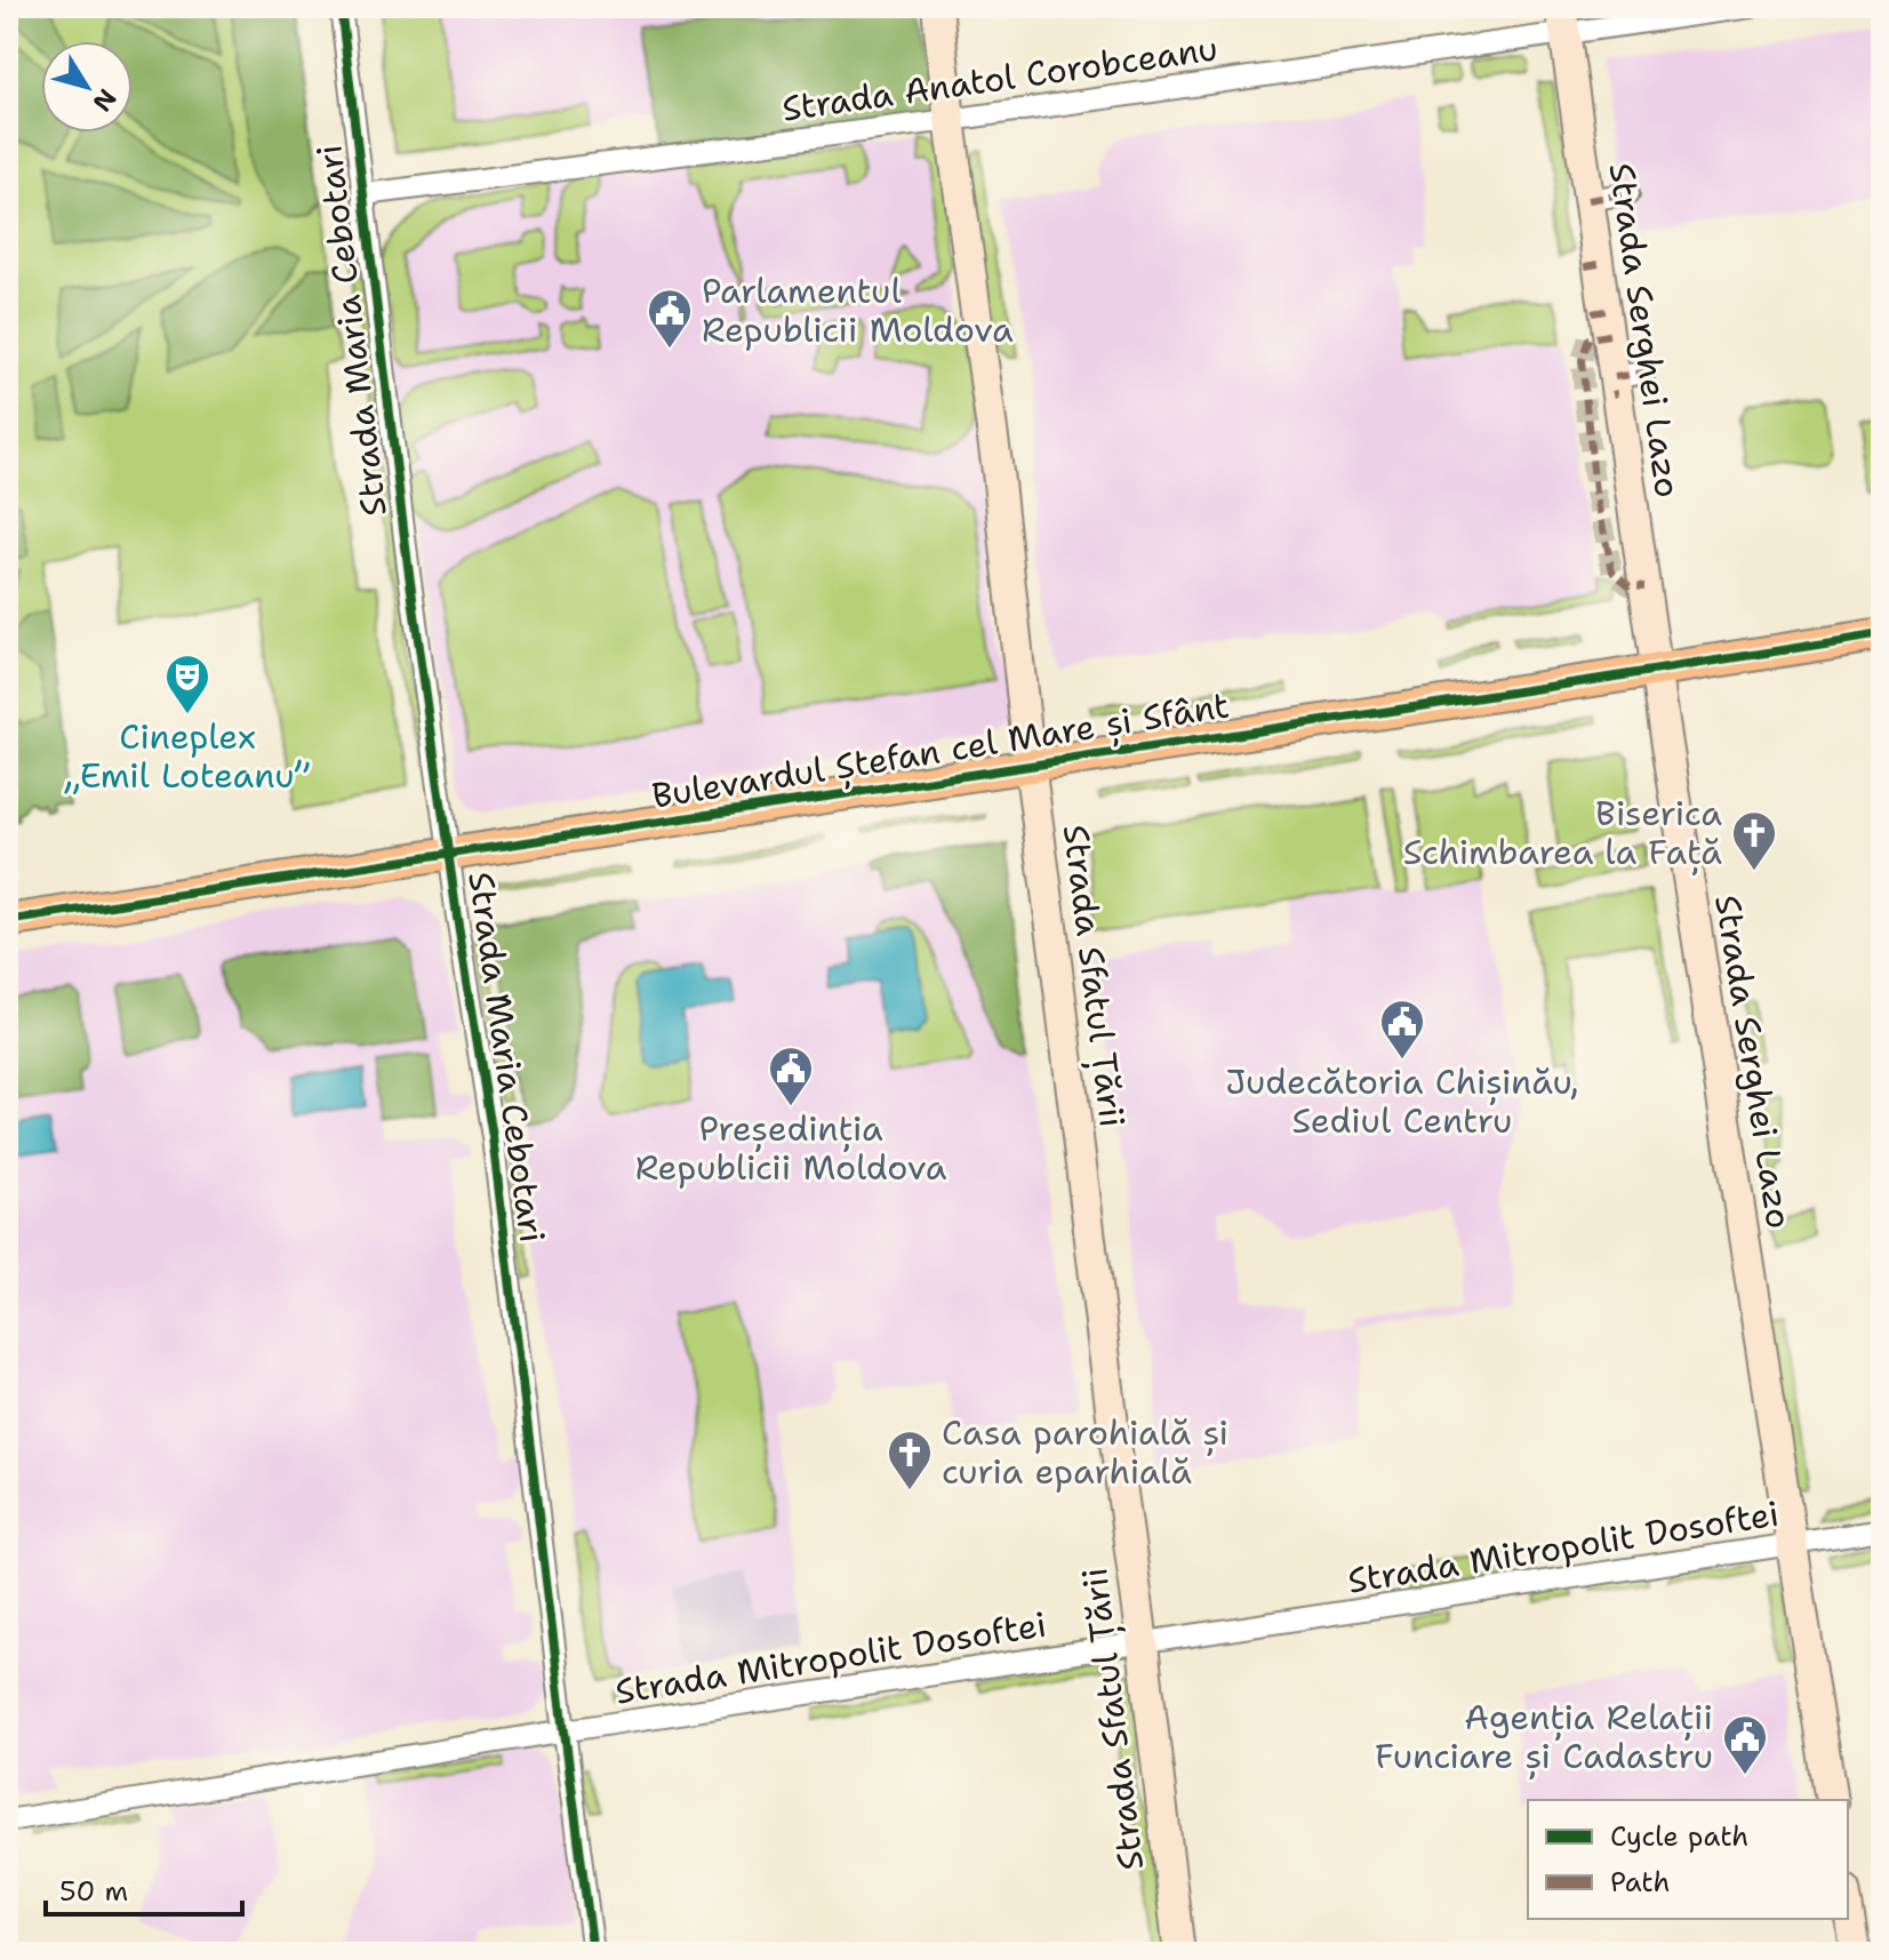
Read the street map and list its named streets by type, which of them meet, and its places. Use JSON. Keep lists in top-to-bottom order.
{
  "streets": {
    "main road": ["Strada Serghei Lazo", "Bulevardul Ștefan cel Mare și Sfânt", "Strada Sfatul Țării"],
    "street": ["Strada Anatol Corobceanu", "Strada Maria Cebotari", "Strada Mitropolit Dosoftei"]
  },
  "crossings": [
    ["Strada Anatol Corobceanu", "Strada Maria Cebotari"],
    ["Strada Anatol Corobceanu", "Strada Serghei Lazo"],
    ["Strada Anatol Corobceanu", "Strada Sfatul Țării"],
    ["Strada Maria Cebotari", "Bulevardul Ștefan cel Mare și Sfânt"],
    ["Strada Maria Cebotari", "Strada Mitropolit Dosoftei"],
    ["Strada Serghei Lazo", "Bulevardul Ștefan cel Mare și Sfânt"],
    ["Strada Serghei Lazo", "Strada Mitropolit Dosoftei"],
    ["Bulevardul Ștefan cel Mare și Sfânt", "Strada Sfatul Țării"],
    ["Strada Sfatul Țării", "Strada Mitropolit Dosoftei"]
  ],
  "places": {
    "public building": [
      "Parlamentul Republicii Moldova",
      "Judecătoria Chișinău, Sediul Centru",
      "Președinția Republicii Moldova",
      "Agenția Relații Funciare și Cadastru"
    ],
    "theatre": ["Cineplex „Emil Loteanu”"],
    "church": ["Biserica Schimbarea la Față", "Casa parohială și curia eparhială"]
  },
  "legend": ["Cycle path", "Path"],
  "scale_bar": "50 m",
  "north": "bottom right"
}
